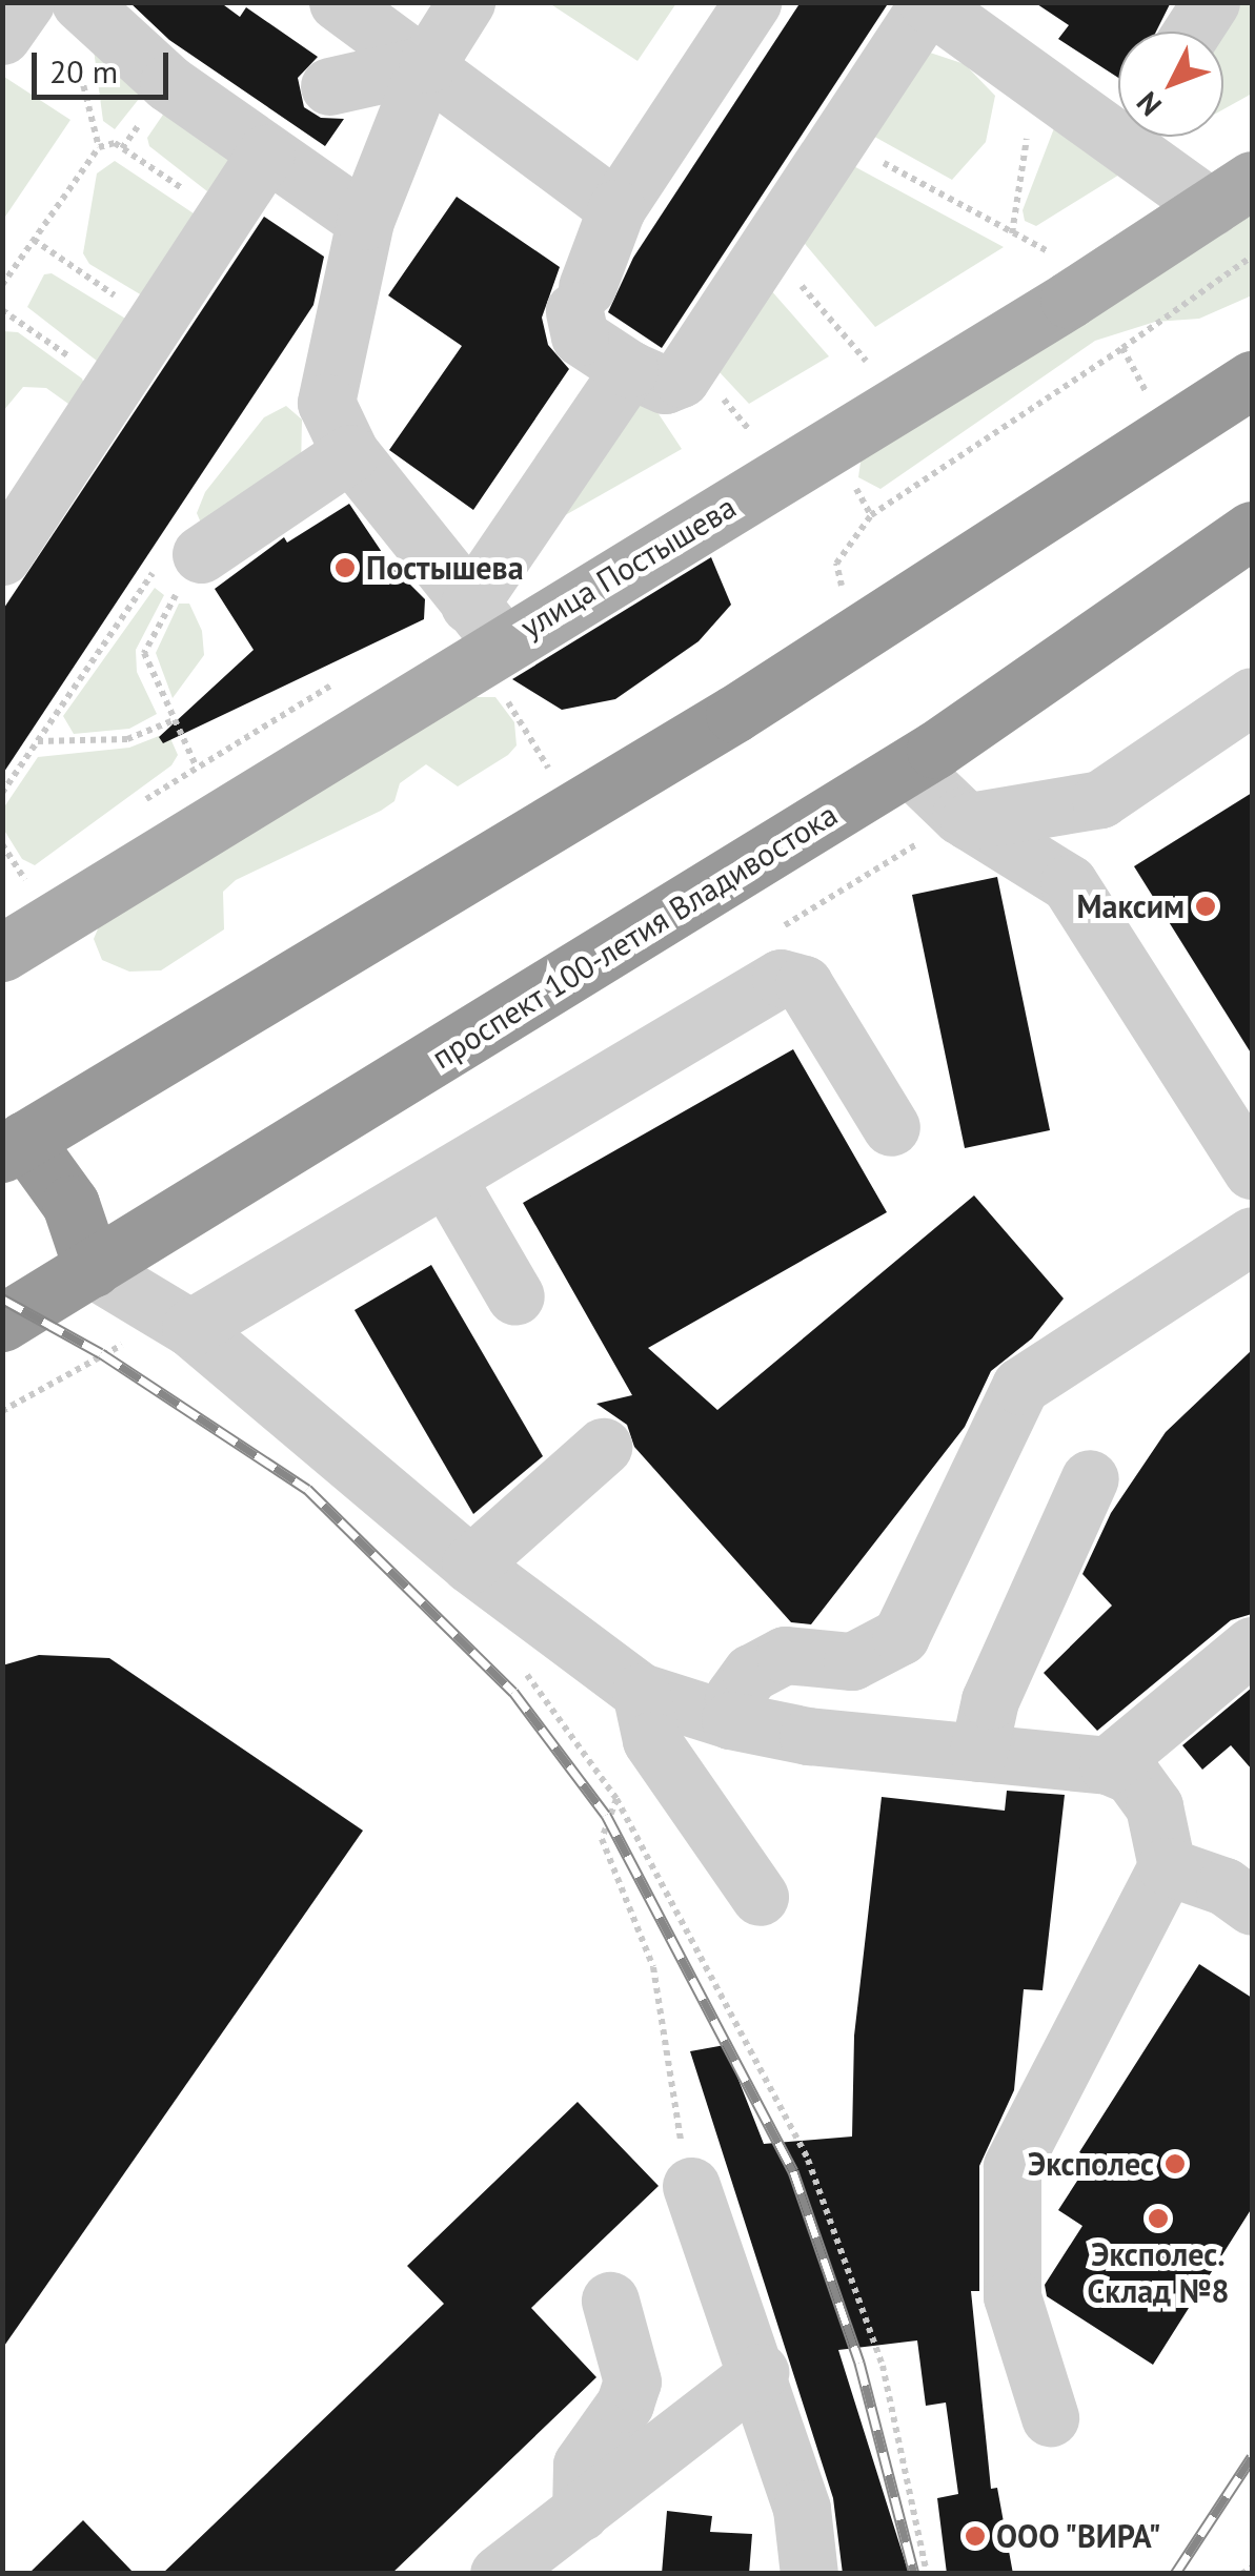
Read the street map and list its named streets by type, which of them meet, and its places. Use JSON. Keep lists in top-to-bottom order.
{
  "streets": {
    "highway": ["проспект 100-летия Владивостока"],
    "main road": ["улица Постышева"]
  },
  "places": [
    "Постышева",
    "Максим",
    "Эксполес",
    "Эксполес. Склад №8",
    "ООО \"ВИРА\""
  ],
  "scale_bar": "20 m",
  "north": "bottom left"
}
